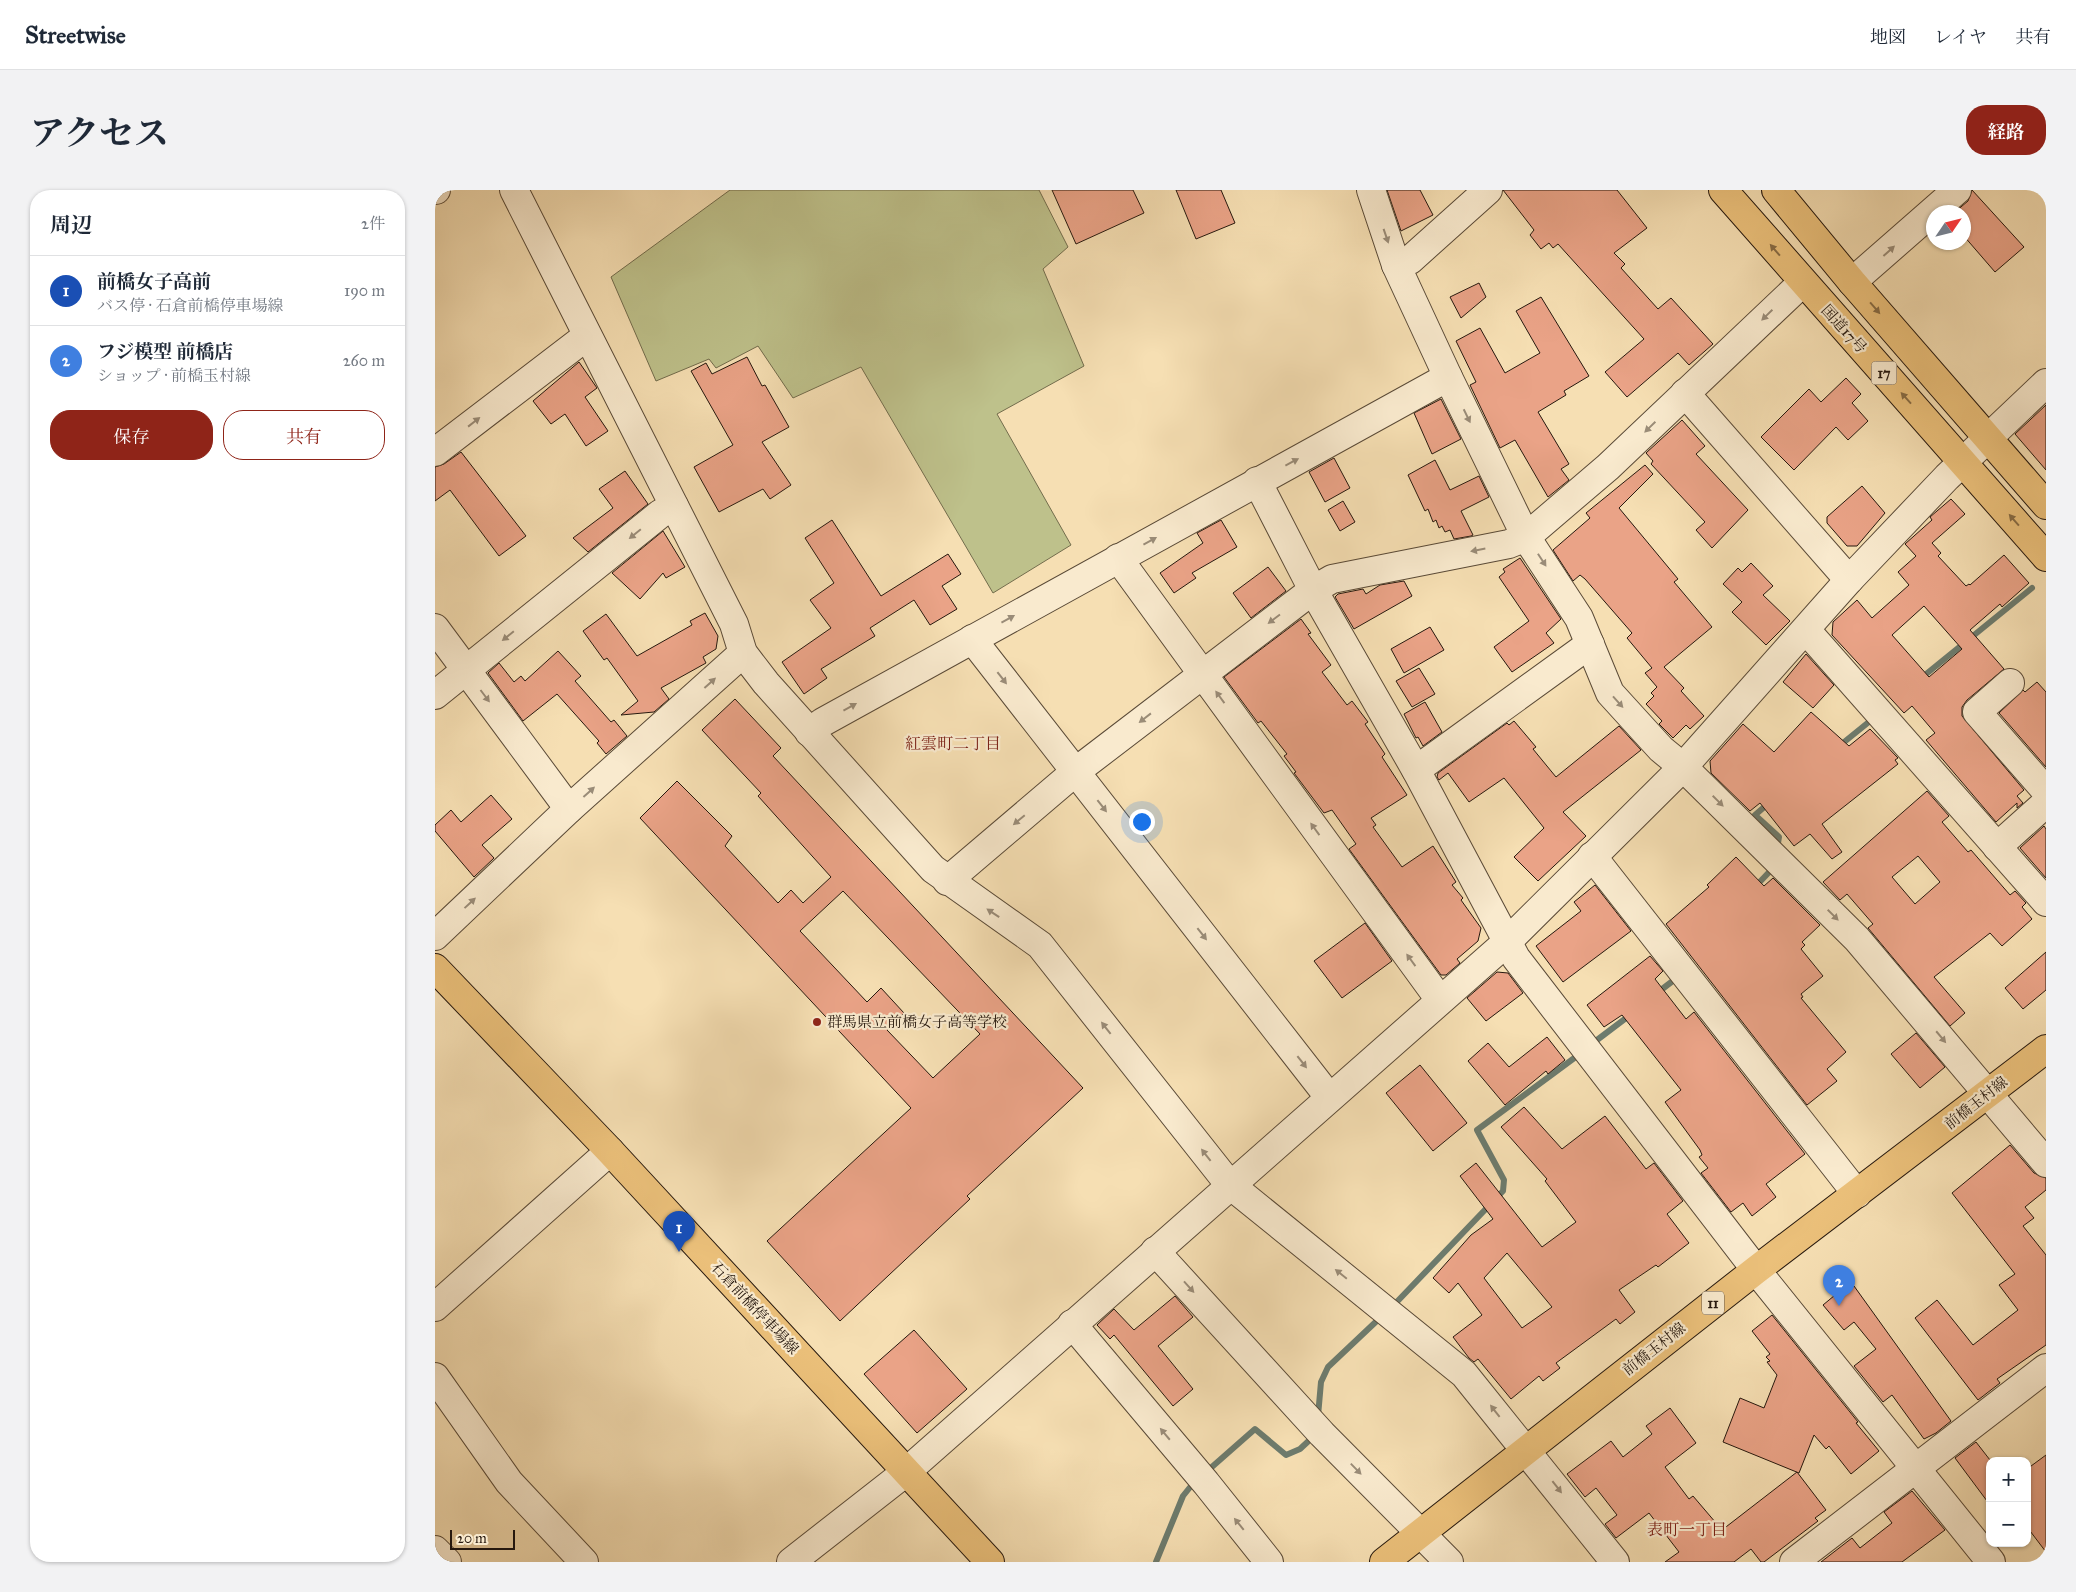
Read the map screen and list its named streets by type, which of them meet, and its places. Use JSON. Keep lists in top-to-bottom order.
{
  "streets": {
    "main road": [
      "国道17号",
      "17",
      "前橋玉村線",
      "11",
      "石倉前橋停車場線"
    ]
  },
  "districts": ["紅雲町二丁目", "表町一丁目"],
  "places": ["群馬県立前橋女子高等学校"],
  "scale_bar": "20 m",
  "north": "top right",
  "page": {
    "header": "Streetwise",
    "nav": ["地図", "レイヤ", "共有"],
    "title": "アクセス",
    "buttons": [
      "経路",
      ["保存", "共有"]
    ],
    "heading": ["周辺", "2件"],
    "list": [
      {
        "mark": "1",
        "name": "前橋女子高前",
        "note": "バス停 · 石倉前橋停車場線",
        "value": "190 m"
      },
      {
        "mark": "2",
        "name": "フジ模型 前橋店",
        "note": "ショップ · 前橋玉村線",
        "value": "260 m"
      }
    ],
    "pins": ["1", "2"],
    "map_buttons": ["+", "−"],
    "scale": "20 m"
  }
}
